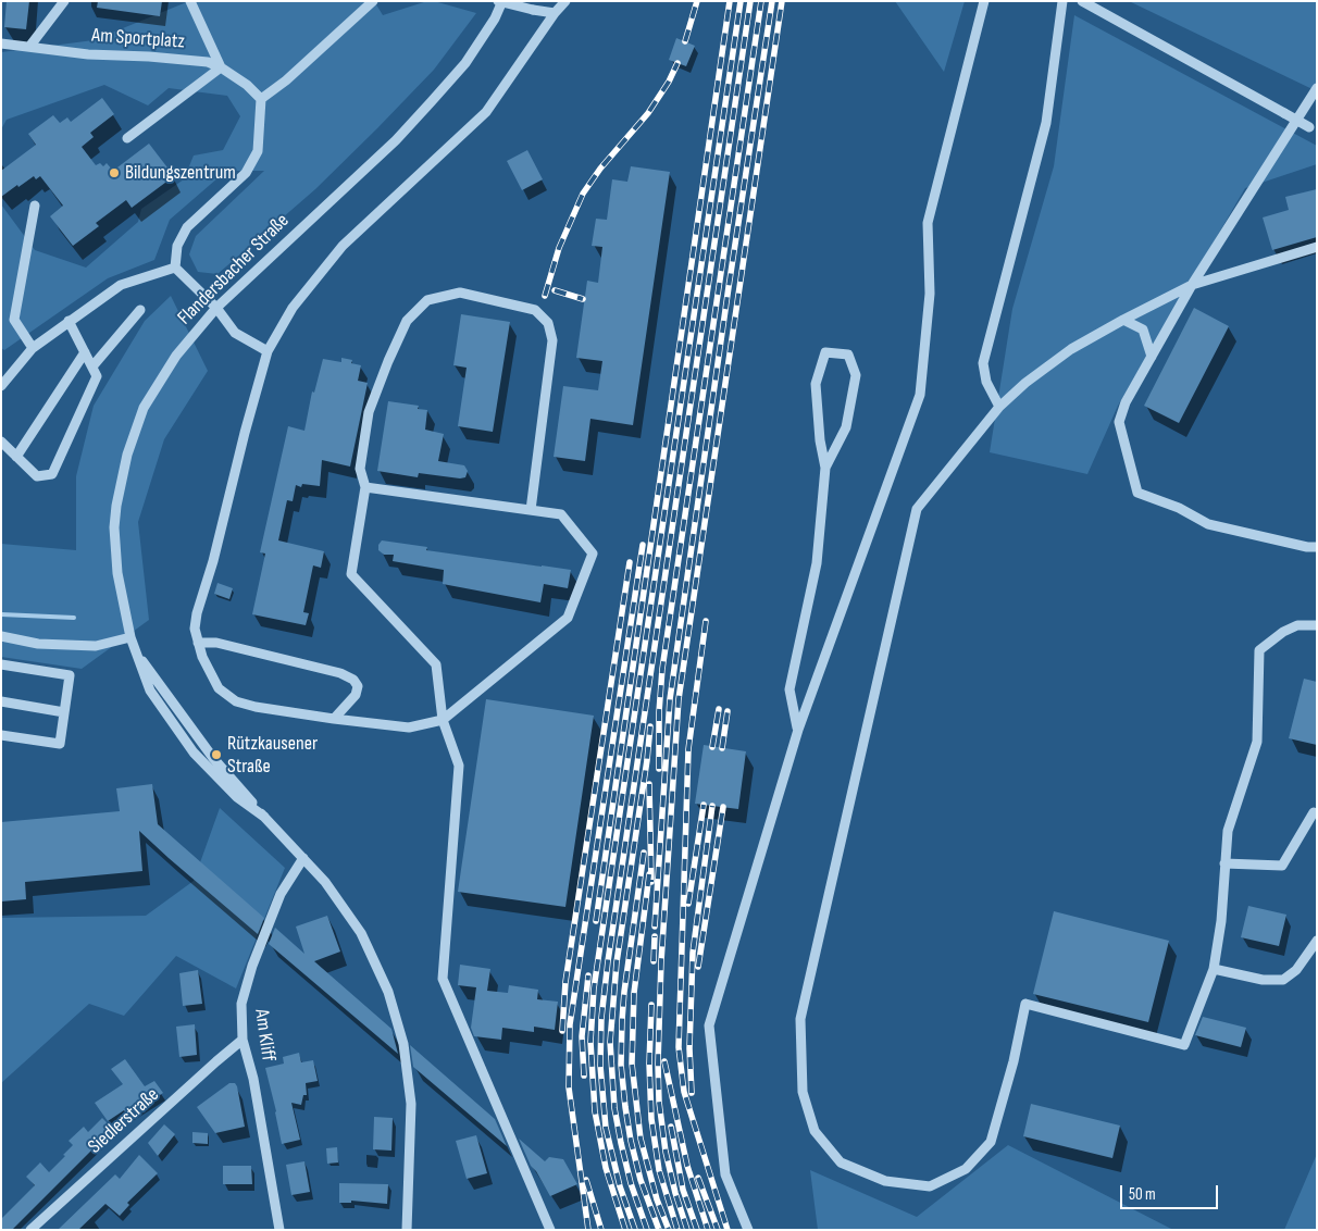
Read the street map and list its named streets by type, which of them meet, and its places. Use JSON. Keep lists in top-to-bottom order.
{
  "streets": {
    "street": [
      "Am Sportplatz",
      "Flandersbacher Straße",
      "Am Kliff",
      "Siedlerstraße"
    ]
  },
  "crossings": [
    ["Flandersbacher Straße", "Am Kliff"],
    ["Am Kliff", "Siedlerstraße"]
  ],
  "places": ["Bildungszentrum", "Rützkausener Straße"],
  "scale_bar": "50 m"
}
